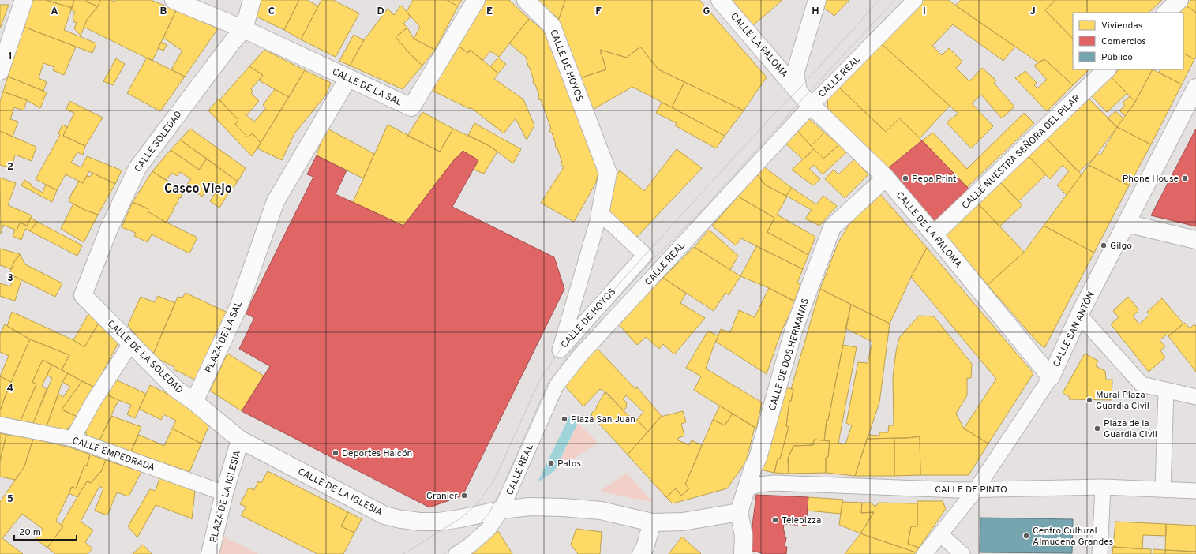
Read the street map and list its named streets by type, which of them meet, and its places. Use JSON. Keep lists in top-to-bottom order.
{
  "streets": {
    "street": [
      "CALLE LA PALOMA",
      "CALLE DE HOYOS",
      "CALLE REAL",
      "CALLE DE LA SAL",
      "CALLE SOLEDAD",
      "CALLE NUESTRA SEÑORA DEL PILAR",
      "CALLE DE LA PALOMA",
      "CALLE SAN ANTÓN",
      "PLAZA DE LA SAL",
      "CALLE DE DOS HERMANAS",
      "CALLE DE LA SOLEDAD",
      "CALLE EMPEDRADA",
      "CALLE DE PINTO",
      "CALLE DE LA IGLESIA",
      "PLAZA DE LA IGLESIA"
    ]
  },
  "crossings": [
    ["CALLE LA PALOMA", "CALLE DE LA PALOMA"],
    ["CALLE REAL", "CALLE DE LA PALOMA"],
    ["CALLE REAL", "CALLE DE LA IGLESIA"],
    ["CALLE DE LA SAL", "CALLE SOLEDAD"],
    ["CALLE DE LA SAL", "PLAZA DE LA SAL"],
    ["CALLE SOLEDAD", "CALLE DE LA SOLEDAD"],
    ["CALLE NUESTRA SEÑORA DEL PILAR", "CALLE DE LA PALOMA"],
    ["CALLE DE LA PALOMA", "CALLE SAN ANTÓN"],
    ["CALLE DE LA PALOMA", "CALLE DE DOS HERMANAS"],
    ["CALLE SAN ANTÓN", "CALLE DE PINTO"],
    ["PLAZA DE LA SAL", "CALLE DE LA SOLEDAD"],
    ["CALLE DE DOS HERMANAS", "CALLE DE PINTO"],
    ["CALLE DE DOS HERMANAS", "CALLE DE LA IGLESIA"],
    ["CALLE DE LA SOLEDAD", "CALLE DE LA IGLESIA"],
    ["CALLE DE LA SOLEDAD", "PLAZA DE LA IGLESIA"],
    ["CALLE EMPEDRADA", "PLAZA DE LA IGLESIA"],
    ["CALLE DE LA IGLESIA", "PLAZA DE LA IGLESIA"]
  ],
  "districts": ["Casco Viejo"],
  "places": [
    "Pepa Print",
    "Phone House",
    "Gilgo",
    "Mural Plaza Guardia Civil",
    "Plaza San Juan",
    "Plaza de la Guardia Civil",
    "Deportes Halcón",
    "Patos",
    "Granier",
    "Telepizza",
    "Centro Cultural Almudena Grandes"
  ],
  "legend": ["Viviendas", "Comercios", "Público"],
  "scale_bar": "20 m",
  "grid": {
    "columns": [
      "A",
      "B",
      "C",
      "D",
      "E",
      "F",
      "G",
      "H",
      "I",
      "J"
    ],
    "rows": [
      "1",
      "2",
      "3",
      "4",
      "5"
    ]
  }
}
